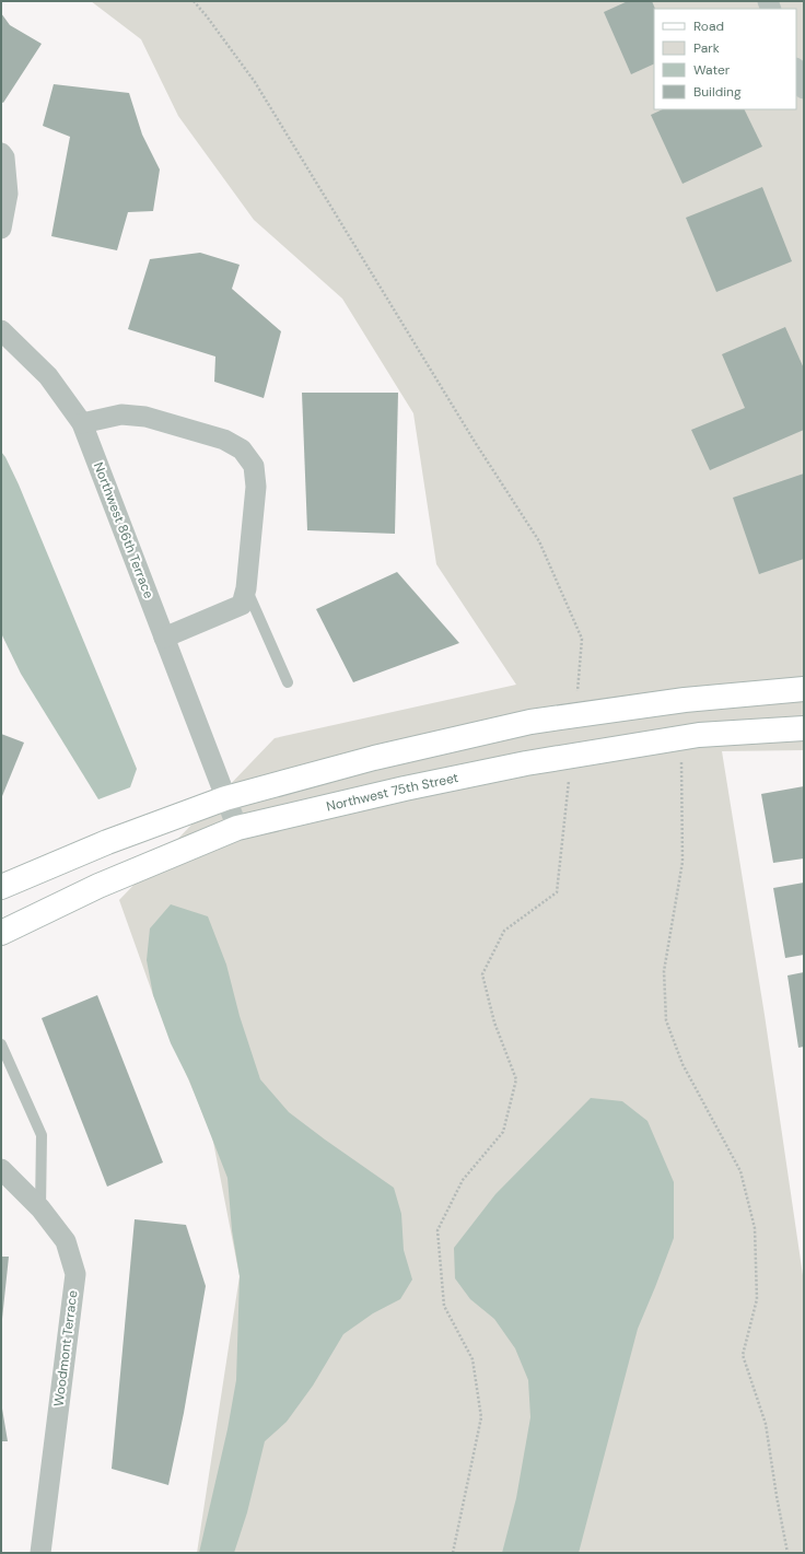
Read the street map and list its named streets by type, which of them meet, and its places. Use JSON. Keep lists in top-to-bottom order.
{
  "streets": {
    "street": ["Northwest 86th Terrace", "Northwest 75th Street", "Woodmont Terrace"]
  },
  "crossings": [
    ["Northwest 86th Terrace", "Northwest 75th Street"]
  ],
  "legend": [
    "Road",
    "Park",
    "Water",
    "Building"
  ]
}
